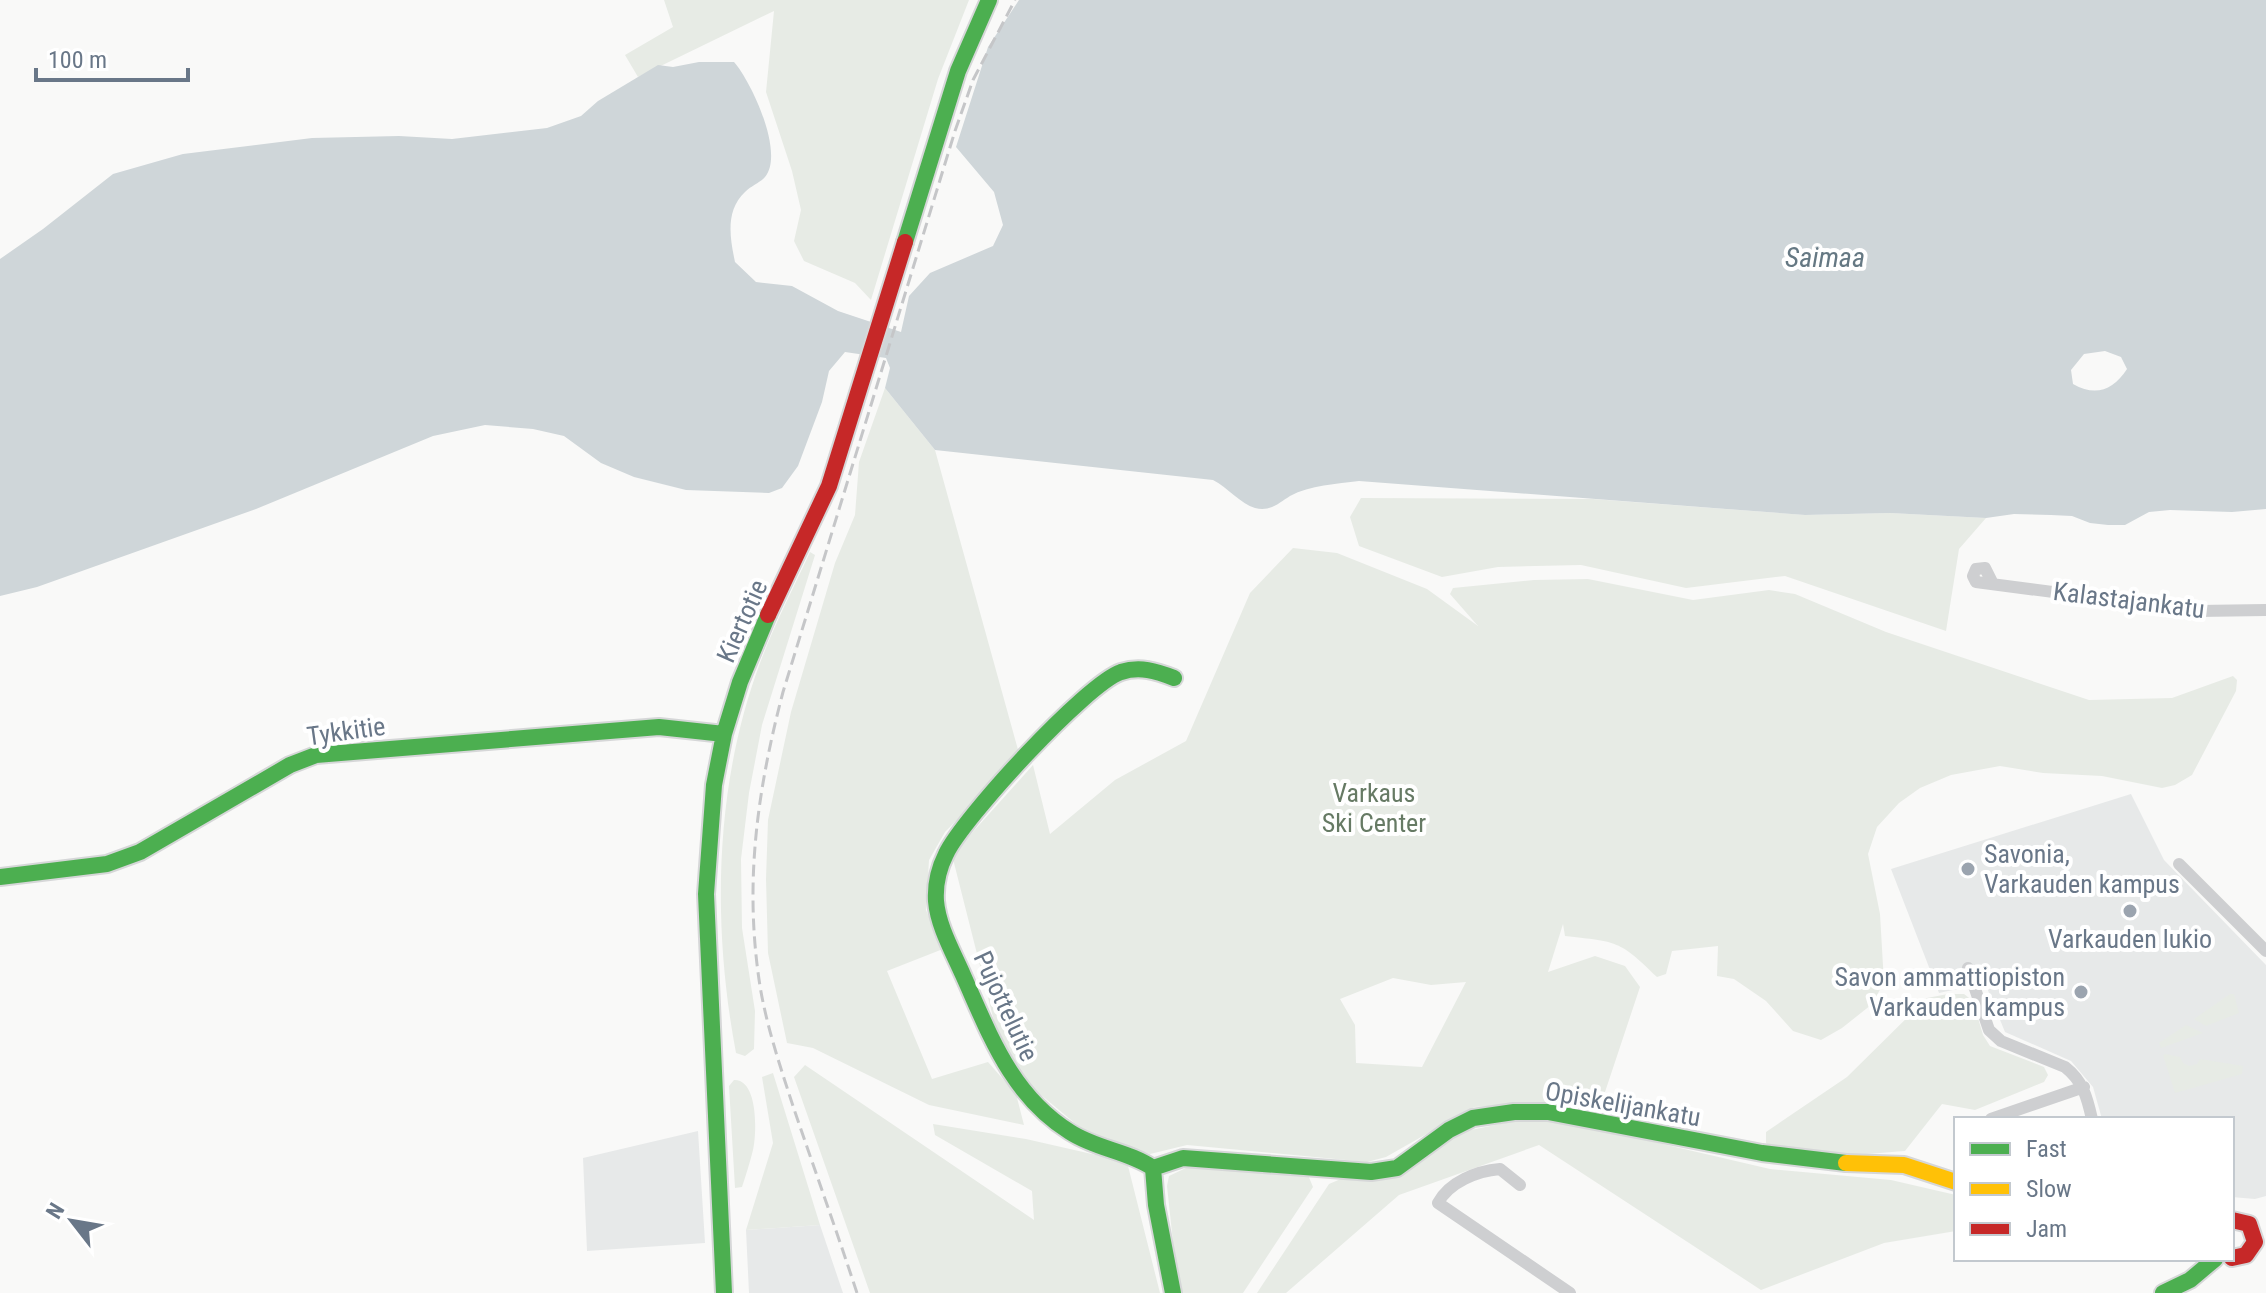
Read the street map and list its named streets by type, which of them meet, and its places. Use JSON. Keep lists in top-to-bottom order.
{
  "streets": {
    "street": [
      "Kalastajankatu",
      "Kiertotie",
      "Tykkitie",
      "Pujottelutie",
      "Opiskelijankatu"
    ]
  },
  "crossings": [
    ["Kiertotie", "Tykkitie"],
    ["Pujottelutie", "Opiskelijankatu"]
  ],
  "water": ["Saimaa"],
  "parks": ["Varkaus Ski Center"],
  "places": ["Savonia, Varkauden kampus", "Varkauden lukio", "Savon ammattiopiston Varkauden kampus"],
  "legend": ["Fast", "Slow", "Jam"],
  "scale_bar": "100 m",
  "north": "top left"
}
